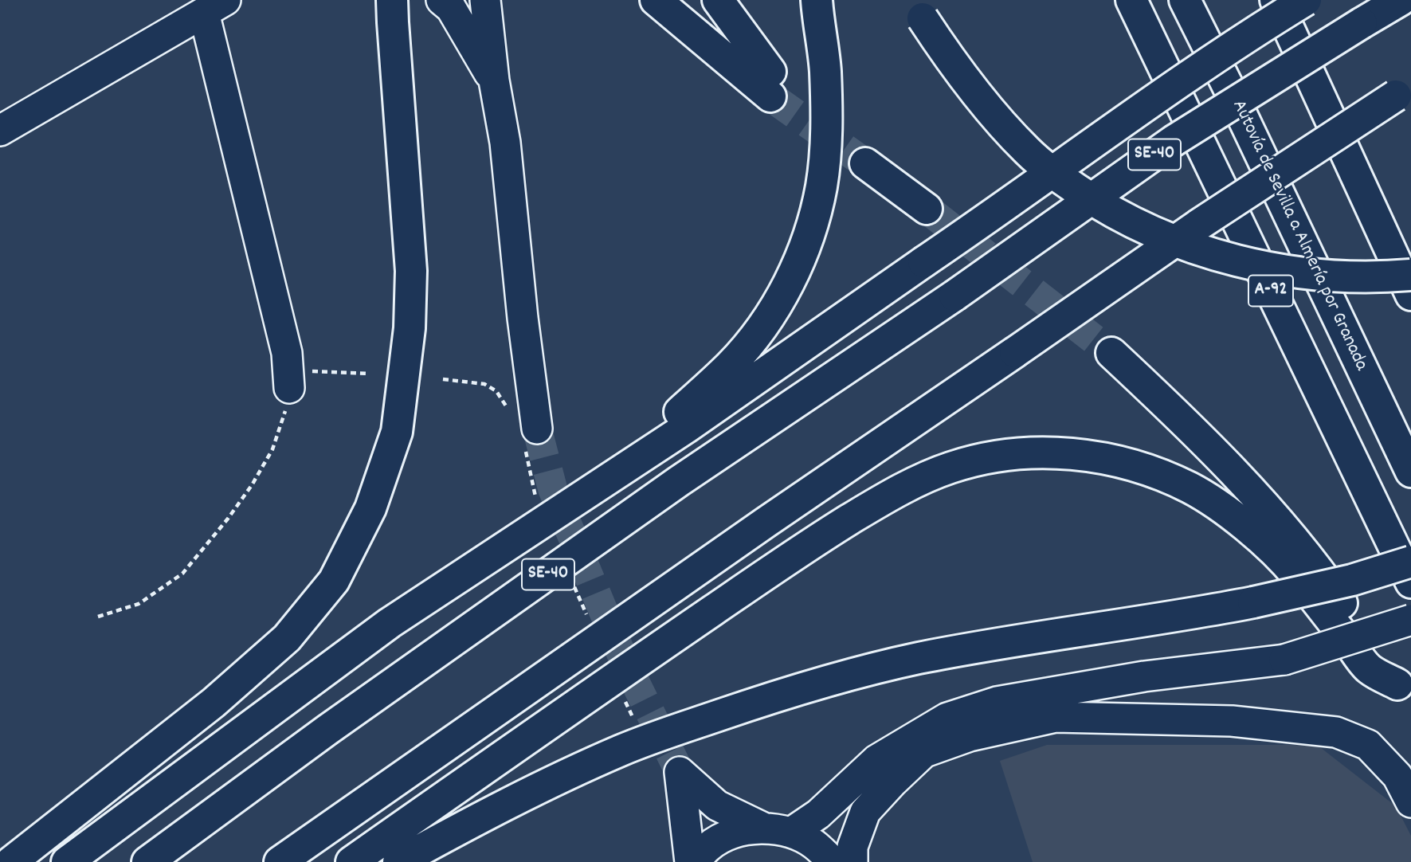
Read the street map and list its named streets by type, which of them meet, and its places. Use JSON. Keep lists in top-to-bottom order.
{
  "streets": {
    "highway": ["SE-40", "Autovía de Sevilla a Almería por Granada", "A-92"]
  }
}
